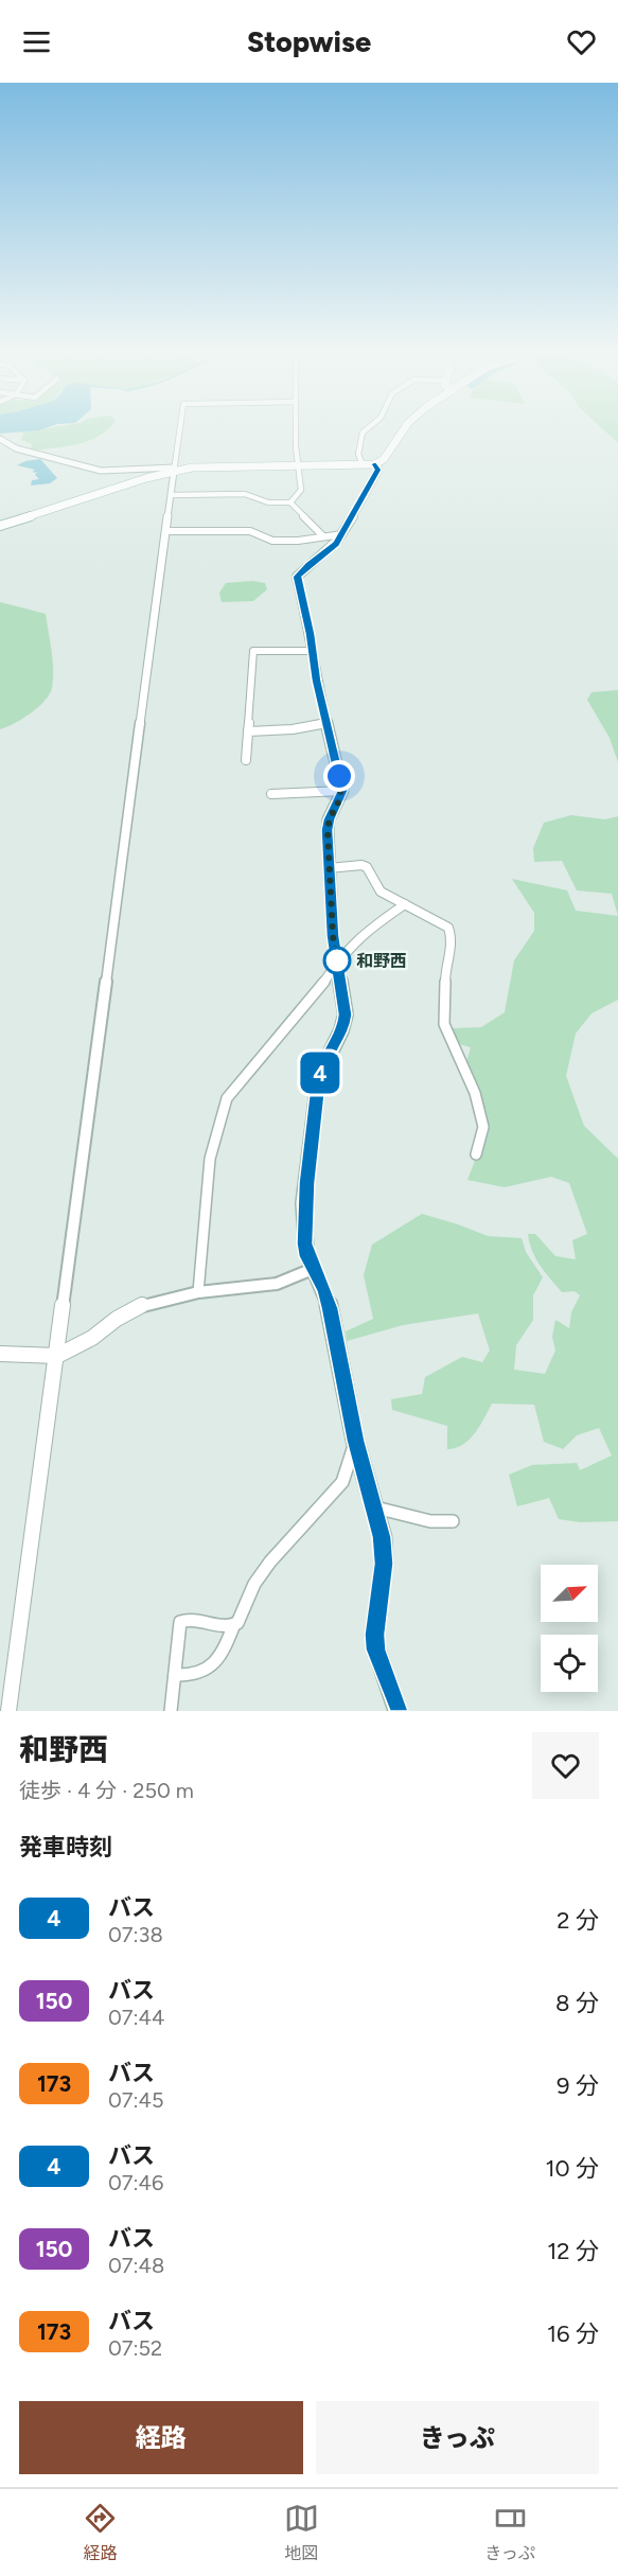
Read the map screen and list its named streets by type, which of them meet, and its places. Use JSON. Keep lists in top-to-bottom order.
{
  "places": ["和野西"],
  "lines": ["bus line 4"],
  "north": "top right",
  "page": {
    "header": "Stopwise",
    "on_map": "4",
    "heading": [
      ["和野西", "徒歩 · 4 分 · 250 m"],
      "発車時刻"
    ],
    "list": [
      {
        "mark": "4",
        "name": "バス",
        "note": "07:38",
        "value": "2 分"
      },
      {
        "mark": "150",
        "name": "バス",
        "note": "07:44",
        "value": "8 分"
      },
      {
        "mark": "173",
        "name": "バス",
        "note": "07:45",
        "value": "9 分"
      },
      {
        "mark": "4",
        "name": "バス",
        "note": "07:46",
        "value": "10 分"
      },
      {
        "mark": "150",
        "name": "バス",
        "note": "07:48",
        "value": "12 分"
      },
      {
        "mark": "173",
        "name": "バス",
        "note": "07:52",
        "value": "16 分"
      }
    ],
    "buttons": ["経路", "きっぷ"],
    "tabs": ["経路", "地図", "きっぷ"]
  }
}
